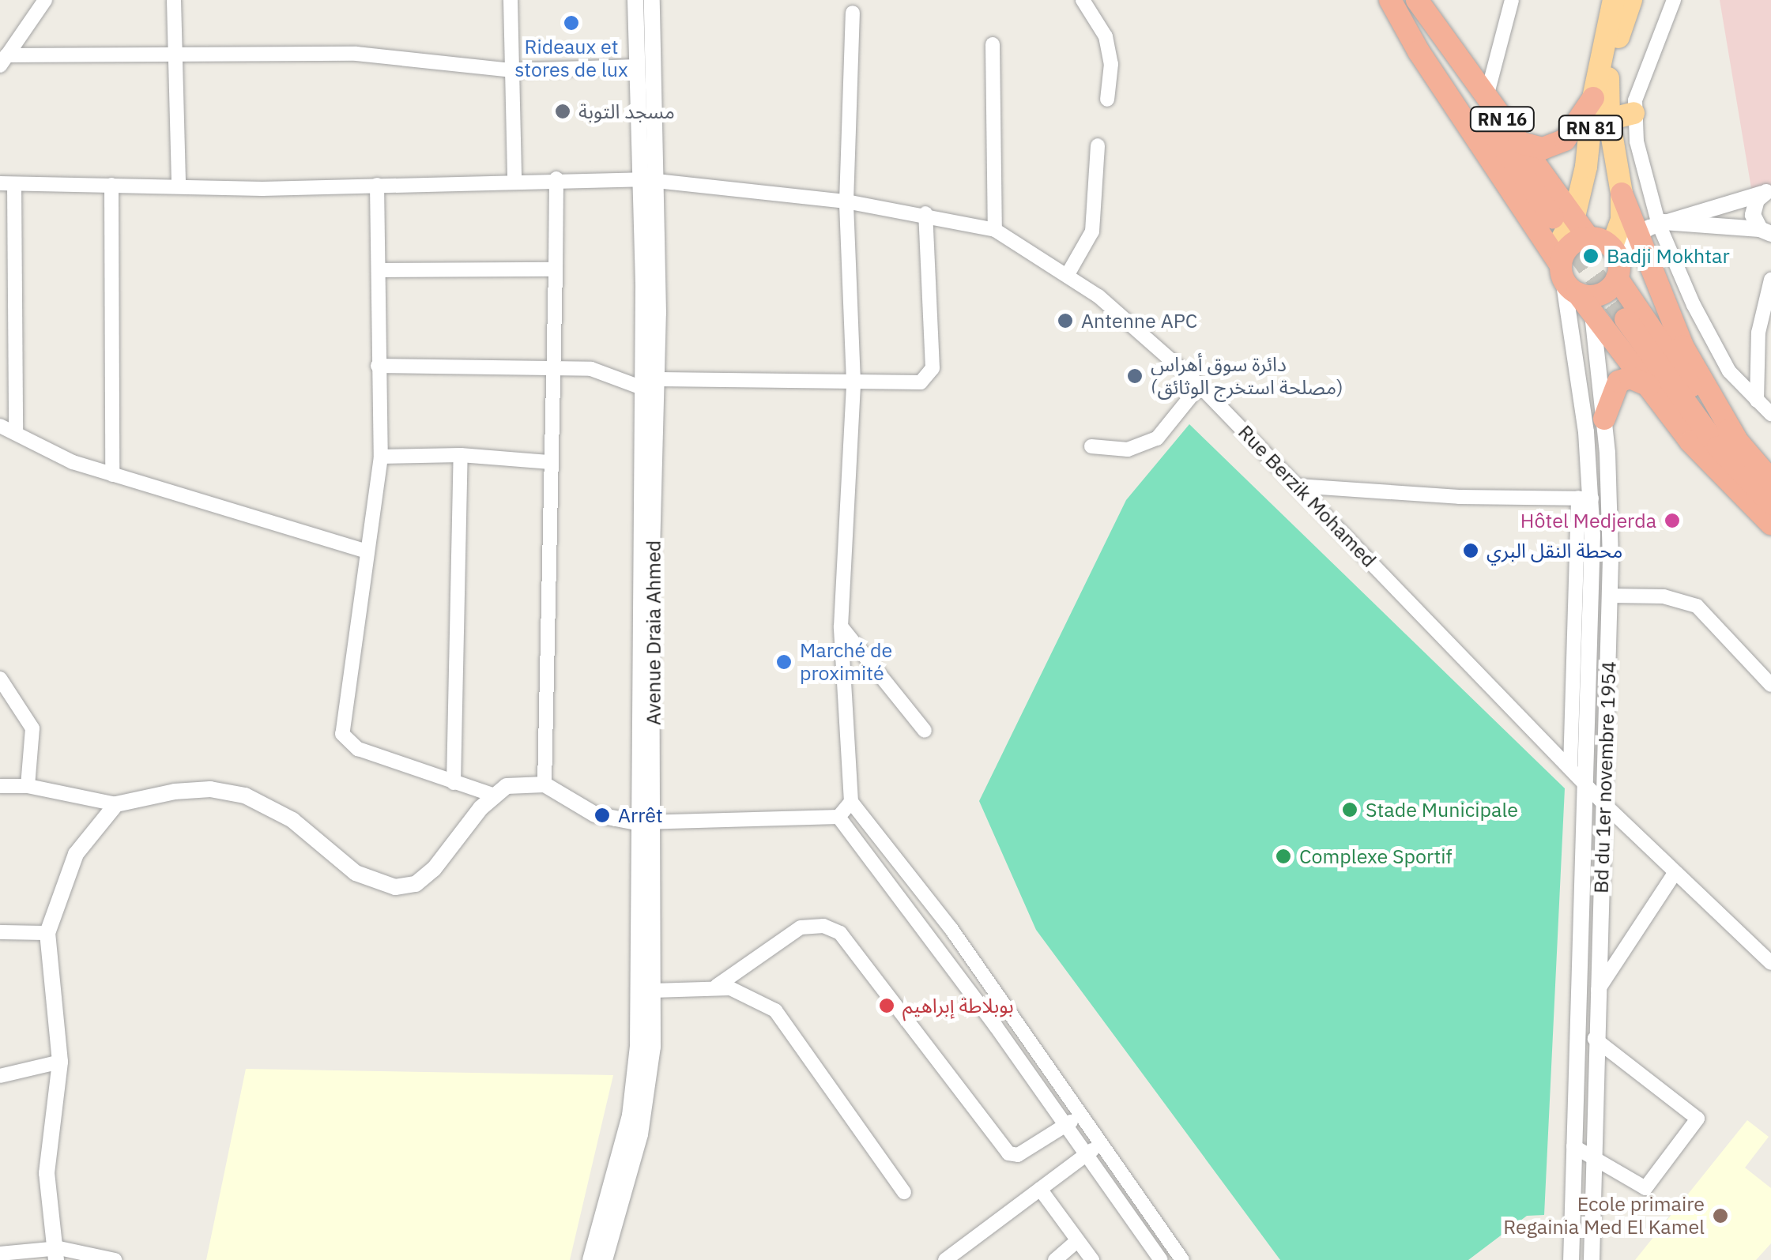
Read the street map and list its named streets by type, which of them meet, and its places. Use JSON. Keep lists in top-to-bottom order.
{
  "streets": {
    "highway": ["RN 16"],
    "main road": ["RN 81"],
    "street": ["Rue Berzik Mohamed", "Avenue Draia Ahmed", "Bd du 1er novembre 1954"]
  },
  "crossings": [
    ["RN 16", "RN 81"],
    ["RN 81", "Bd du 1er novembre 1954"],
    ["Rue Berzik Mohamed", "Avenue Draia Ahmed"],
    ["Rue Berzik Mohamed", "Bd du 1er novembre 1954"]
  ],
  "places": [
    "Rideaux et stores de lux",
    "مسجد التوبة",
    "Badji Mokhtar",
    "Antenne APC",
    "دائرة سوق أهراس (مصلحة استخرج الوثائق)",
    "Hôtel Medjerda",
    "محطة النقل البري",
    "Marché de proximité",
    "Stade Municipale",
    "Arrêt",
    "Complexe Sportif",
    "بوبلاطة إبراهيم",
    "Ecole primaire Regainia Med El Kamel"
  ]
}
